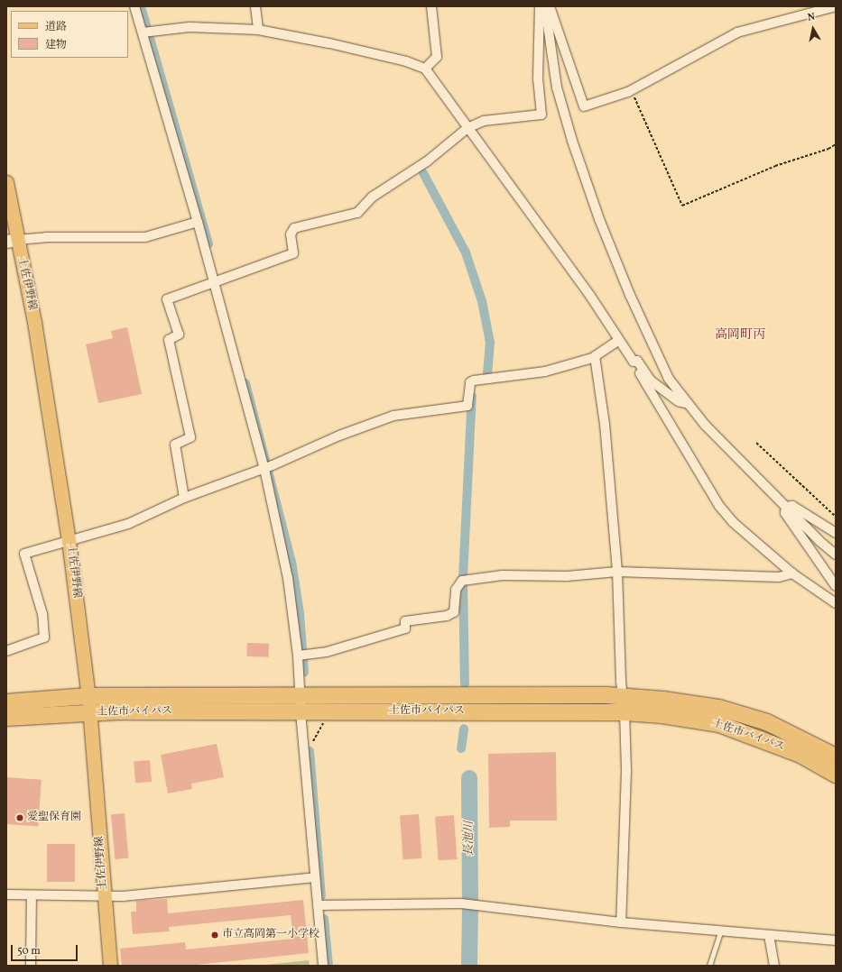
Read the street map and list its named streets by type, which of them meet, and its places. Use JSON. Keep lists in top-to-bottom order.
{
  "streets": {
    "highway": ["土佐市バイパス"],
    "main road": ["土佐伊野線"]
  },
  "crossings": [
    ["土佐伊野線", "土佐市バイパス"]
  ],
  "districts": ["高岡町丙"],
  "water": ["長池川"],
  "places": ["愛聖保育園", "市立高岡第一小学校"],
  "legend": ["道路", "建物"],
  "scale_bar": "50 m",
  "north": "top"
}
